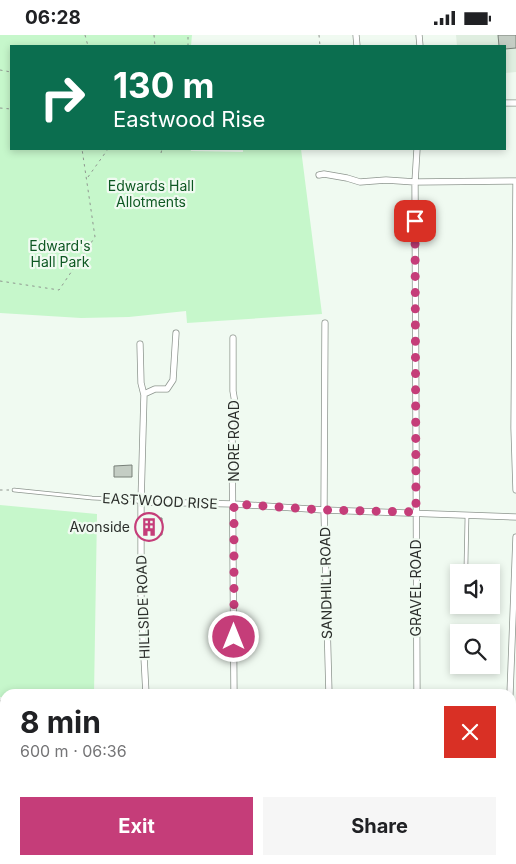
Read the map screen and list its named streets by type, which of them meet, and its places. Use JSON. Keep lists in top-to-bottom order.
{
  "streets": {
    "street": [
      "NORE ROAD",
      "EASTWOOD RISE",
      "SANDHILL ROAD",
      "GRAVEL ROAD",
      "HILLSIDE ROAD"
    ]
  },
  "crossings": [
    ["NORE ROAD", "EASTWOOD RISE"],
    ["EASTWOOD RISE", "SANDHILL ROAD"],
    ["EASTWOOD RISE", "GRAVEL ROAD"],
    ["EASTWOOD RISE", "HILLSIDE ROAD"]
  ],
  "parks": ["Edwards Hall Allotments", "Edward's Hall Park"],
  "places": {
    "building": ["Avonside"]
  },
  "page": {
    "status": "06:28",
    "turn": ["130 m", "Eastwood Rise"],
    "heading": ["8 min", "600 m · 06:36"],
    "buttons": ["Exit", "Share"]
  }
}
